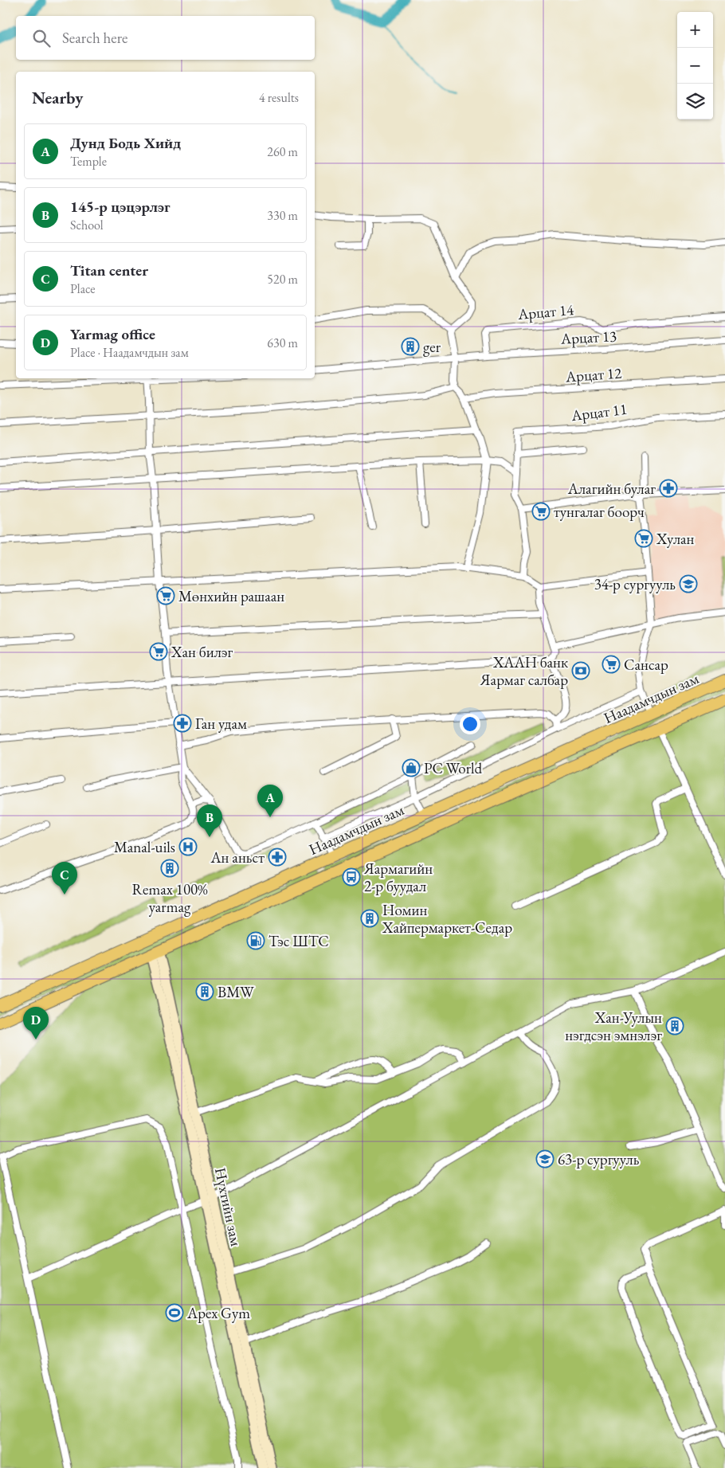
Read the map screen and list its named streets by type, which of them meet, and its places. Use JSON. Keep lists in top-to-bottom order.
{
  "streets": {
    "highway": ["Наадамчдын зам"],
    "main road": ["Нүхтийн зам"],
    "street": [
      "Арцат 14",
      "Арцат 13",
      "Арцат 12",
      "Арцат 11"
    ]
  },
  "crossings": [
    ["Арцат 14", "Арцат 13"],
    ["Наадамчдын зам", "Нүхтийн зам"]
  ],
  "places": {
    "building": [
      "ger",
      "Remax 100% yarmag",
      "Номин Хайпермаркет-Седар",
      "BMW",
      "Хан-Уулын нэгдсэн эмнэлэг"
    ],
    "pharmacy": ["Алагийн булаг", "Ган удам", "Ан аньст"],
    "supermarket": [
      "тунгалаг боорч",
      "Хулан",
      "Мөнхийн рашаан",
      "Хан билэг",
      "Сансар"
    ],
    "school or university": ["34-р сургууль", "63-р сургууль"],
    "bank": ["ХААН банк Яармаг салбар"],
    "shop": ["PC World"],
    "hospital": ["Manal-uils"],
    "bus stop": ["Яармагийн 2-р буудал"],
    "fuel station": ["Тэс ШТС"],
    "sports": ["Apex Gym"]
  },
  "page": {
    "map_buttons": ["+", "−"],
    "search": "Search here",
    "heading": ["Nearby", "4 results"],
    "list": [
      {
        "mark": "A",
        "name": "Дунд Бодь Хийд",
        "note": "Temple",
        "value": "260 m"
      },
      {
        "mark": "B",
        "name": "145-р цэцэрлэг",
        "note": "School",
        "value": "330 m"
      },
      {
        "mark": "C",
        "name": "Titan center",
        "note": "Place",
        "value": "520 m"
      },
      {
        "mark": "D",
        "name": "Yarmag office",
        "note": "Place · Наадамчдын зам",
        "value": "630 m"
      }
    ],
    "pins": [
      "A",
      "B",
      "C",
      "D"
    ]
  }
}
